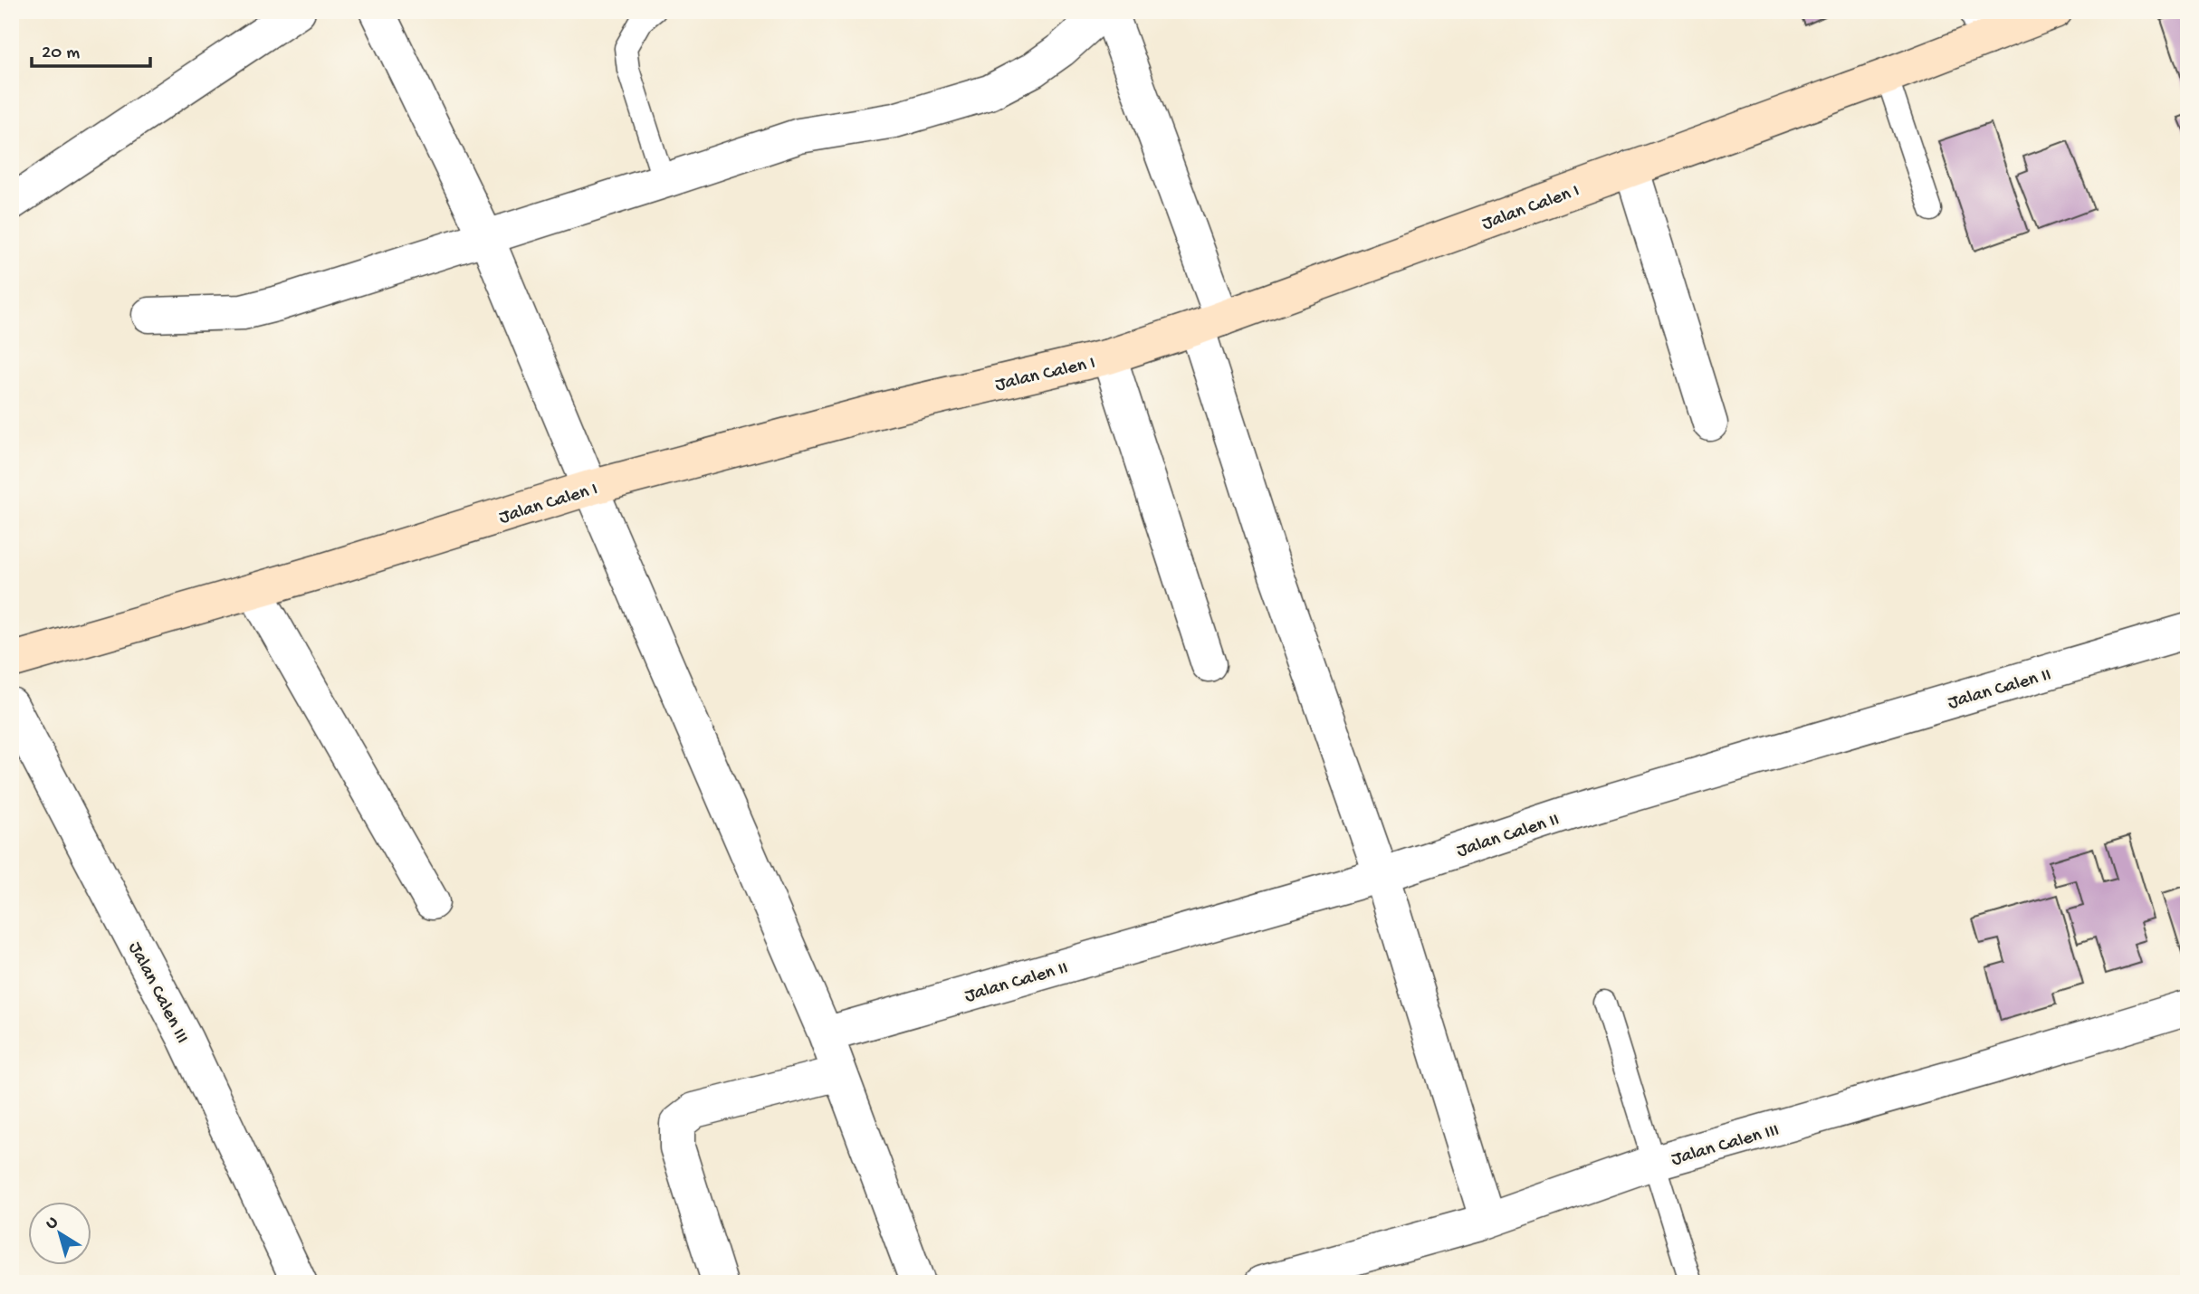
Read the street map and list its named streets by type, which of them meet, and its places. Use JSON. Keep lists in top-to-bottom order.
{
  "streets": {
    "street": ["Jalan Calen I", "Jalan Calen II", "Jalan Calen III"]
  },
  "scale_bar": "20 m",
  "north": "top left"
}
